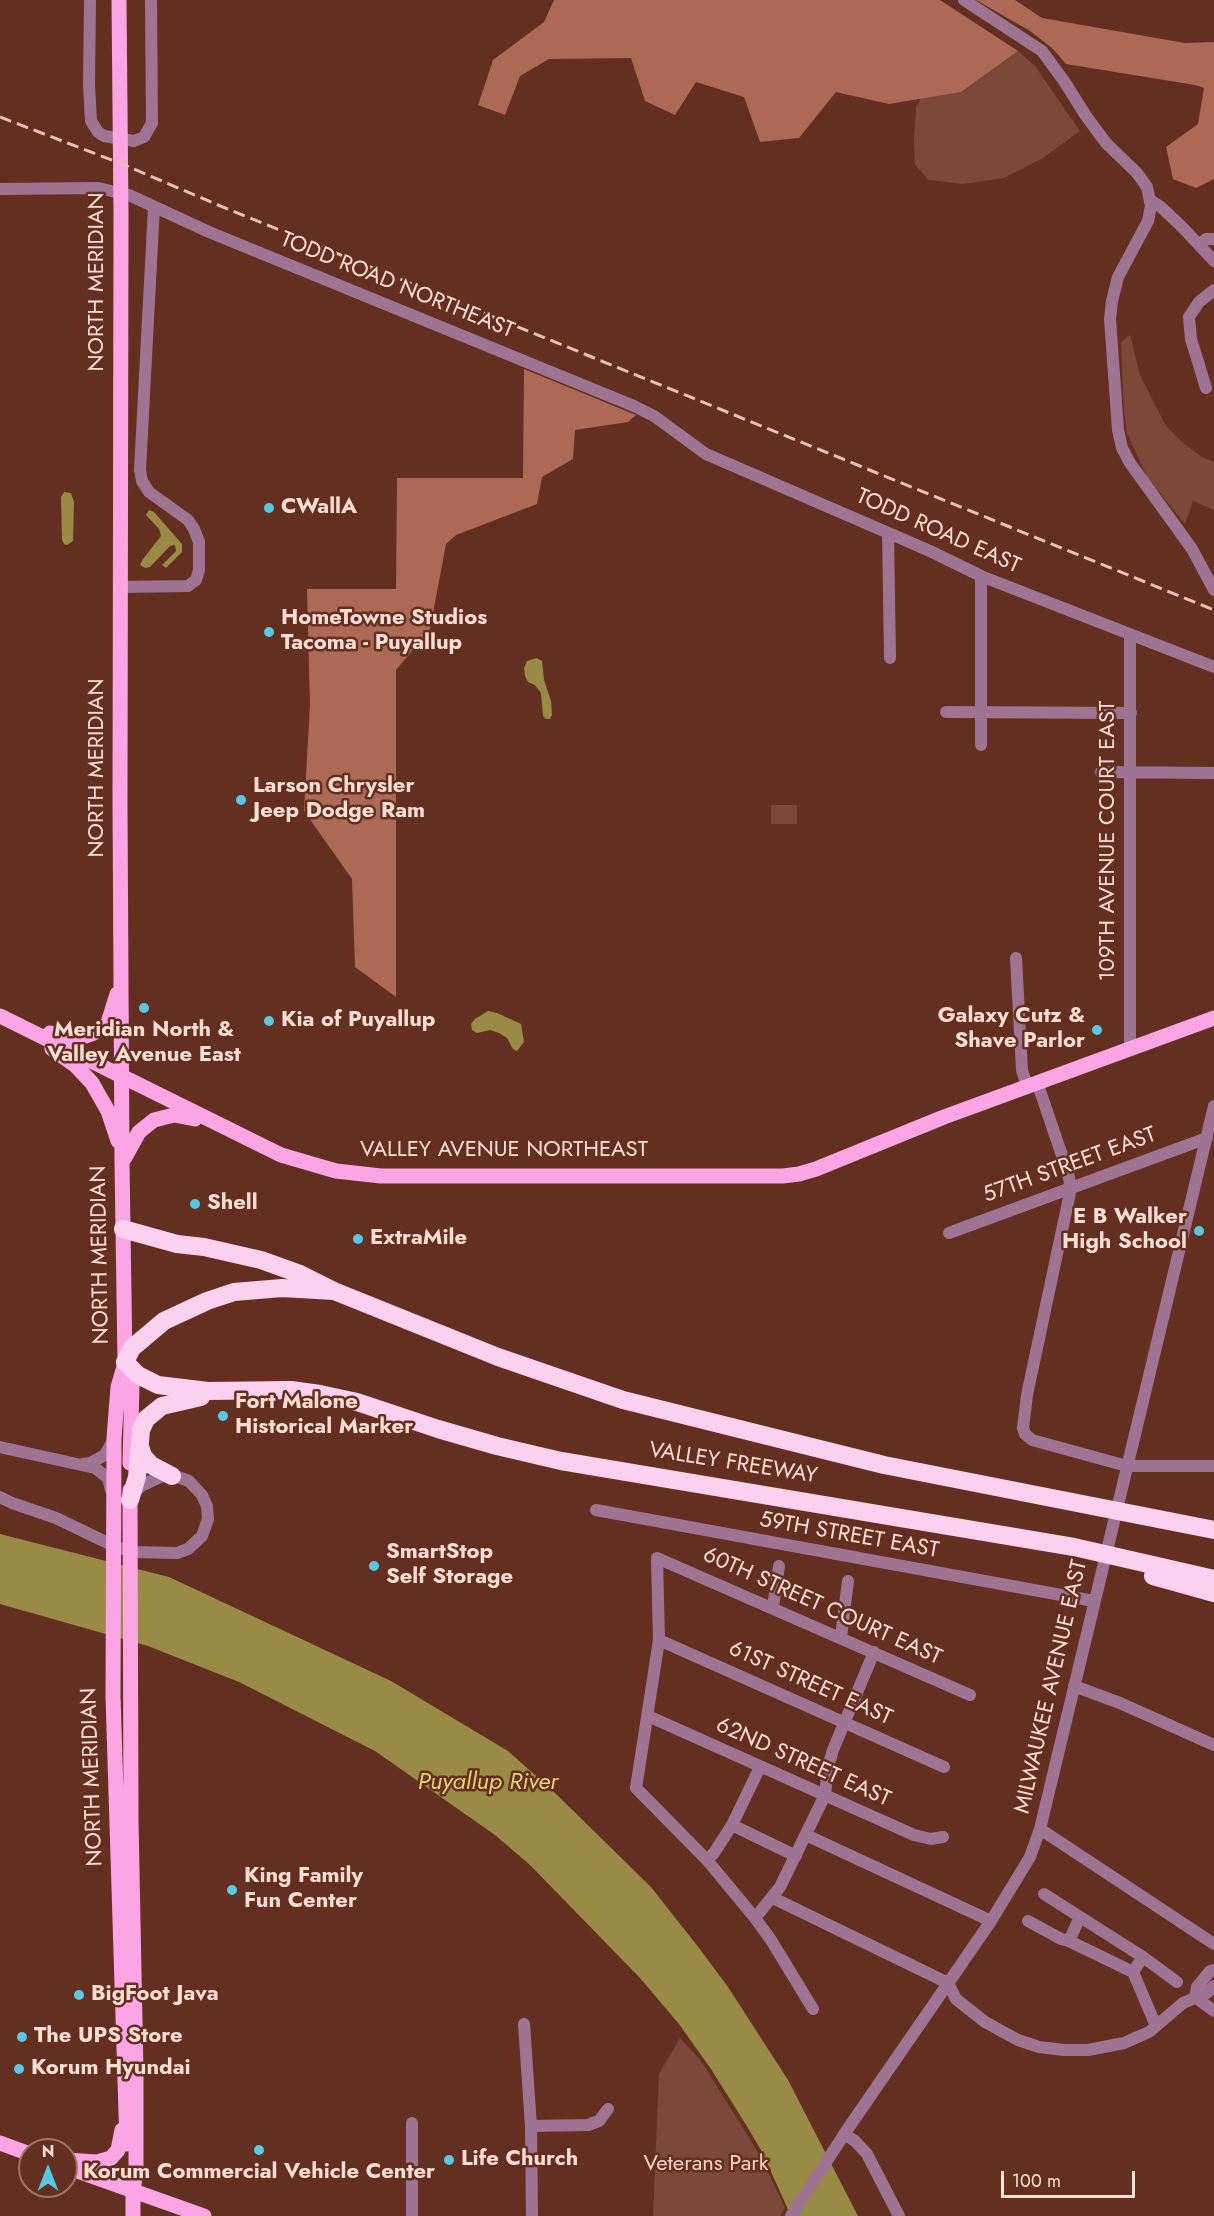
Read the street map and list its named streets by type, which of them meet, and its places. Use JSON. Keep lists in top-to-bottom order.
{
  "streets": {
    "highway": ["VALLEY FREEWAY"],
    "main road": ["NORTH MERIDIAN", "VALLEY AVENUE NORTHEAST"],
    "street": [
      "TODD ROAD NORTHEAST",
      "TODD ROAD EAST",
      "109TH AVENUE COURT EAST",
      "57TH STREET EAST",
      "59TH STREET EAST",
      "60TH STREET COURT EAST",
      "61ST STREET EAST",
      "MILWAUKEE AVENUE EAST",
      "62ND STREET EAST"
    ]
  },
  "crossings": [
    ["NORTH MERIDIAN", "VALLEY AVENUE NORTHEAST"],
    ["TODD ROAD NORTHEAST", "TODD ROAD EAST"],
    ["TODD ROAD EAST", "109TH AVENUE COURT EAST"],
    ["109TH AVENUE COURT EAST", "VALLEY AVENUE NORTHEAST"],
    ["57TH STREET EAST", "MILWAUKEE AVENUE EAST"],
    ["59TH STREET EAST", "MILWAUKEE AVENUE EAST"],
    ["60TH STREET COURT EAST", "61ST STREET EAST"]
  ],
  "water": ["Puyallup River"],
  "parks": ["Veterans Park"],
  "places": [
    "CWallA",
    "HomeTowne Studios Tacoma - Puyallup",
    "Larson Chrysler Jeep Dodge Ram",
    "Meridian North & Valley Avenue East",
    "Kia of Puyallup",
    "Galaxy Cutz & Shave Parlor",
    "Shell",
    "E B Walker High School",
    "ExtraMile",
    "Fort Malone Historical Marker",
    "SmartStop Self Storage",
    "King Family Fun Center",
    "BigFoot Java",
    "The UPS Store",
    "Korum Hyundai",
    "Korum Commercial Vehicle Center",
    "Life Church"
  ],
  "scale_bar": "100 m",
  "north": "top"
}
